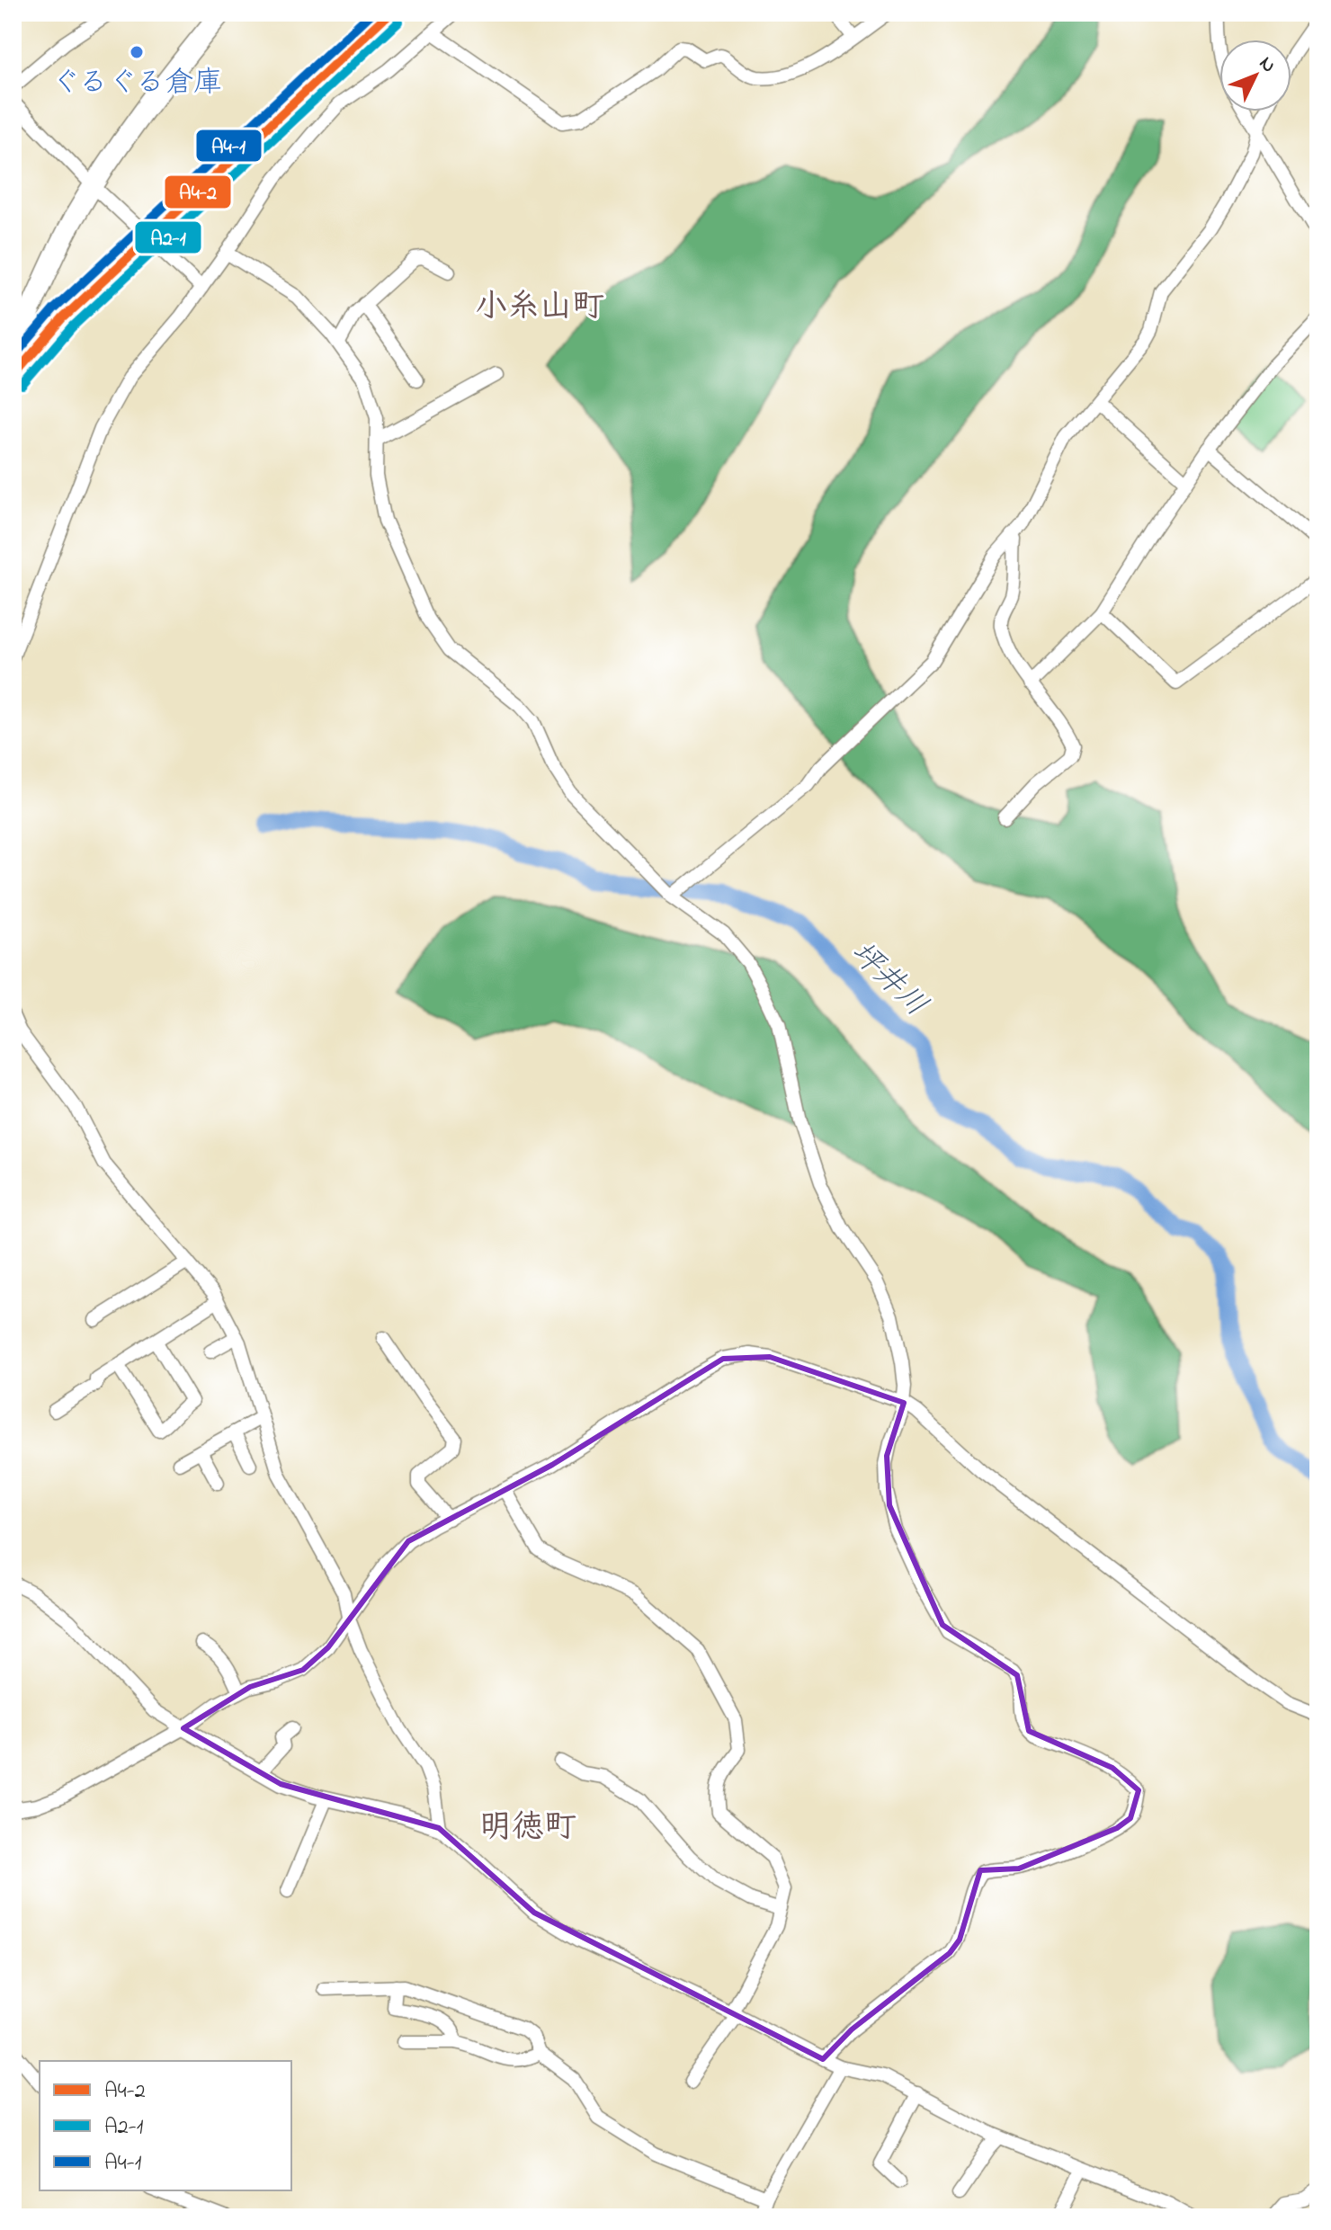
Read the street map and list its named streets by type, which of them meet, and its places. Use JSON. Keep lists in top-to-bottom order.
{
  "districts": ["小糸山町", "明徳町"],
  "water": ["坪井川"],
  "places": ["ぐるぐる倉庫"],
  "lines": ["transit line A4-2", "transit line A4-1", "transit line A2-1"],
  "legend": ["A4-2", "A2-1", "A4-1"],
  "north": "top right"
}
